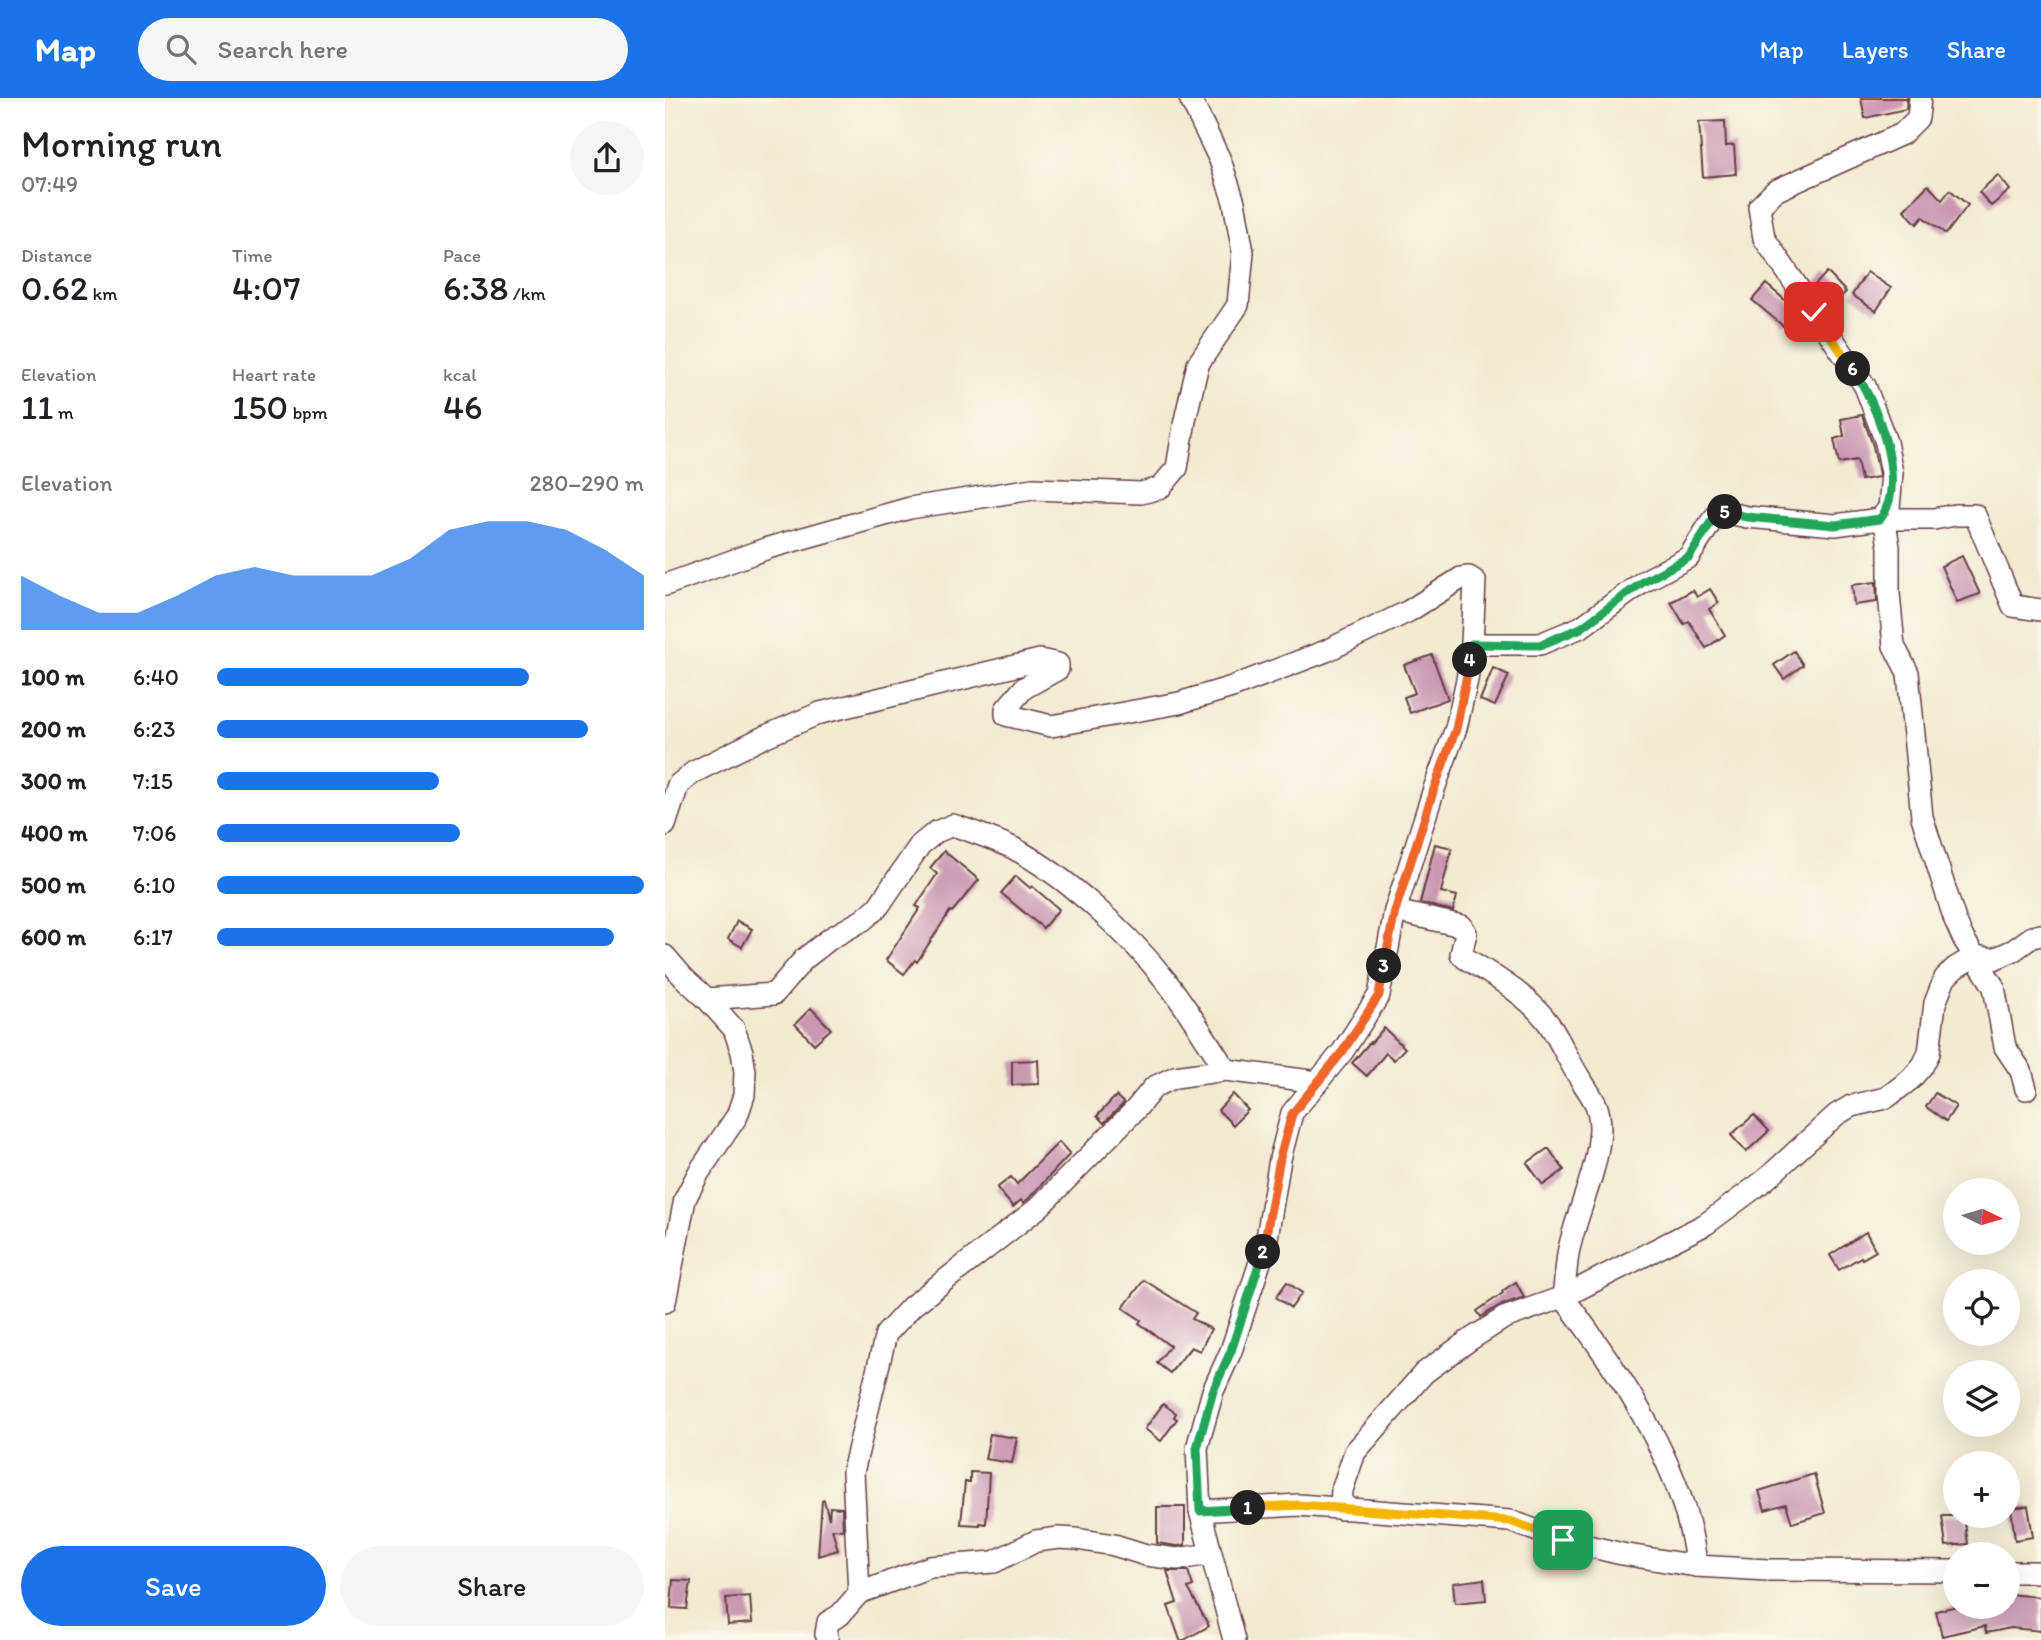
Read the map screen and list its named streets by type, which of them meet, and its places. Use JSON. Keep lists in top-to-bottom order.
{
  "north": "right",
  "page": {
    "header": "Map",
    "search": "Search here",
    "nav": ["Map", "Layers", "Share"],
    "heading": ["Morning run", "07:49"],
    "stats": [
      ["Distance", "0.62 km"],
      ["Time", "4:07"],
      ["Pace", "6:38 /km"],
      ["Elevation", "11 m"],
      ["Heart rate", "150 bpm"],
      ["kcal", "46"]
    ],
    "pins": [
      "6",
      "5",
      "4",
      "3",
      "2",
      "1"
    ],
    "chart": ["Elevation", "280–290 m"],
    "list": [
      {
        "name": "100 m",
        "note": "6:40"
      },
      {
        "name": "200 m",
        "note": "6:23"
      },
      {
        "name": "300 m",
        "note": "7:15"
      },
      {
        "name": "400 m",
        "note": "7:06"
      },
      {
        "name": "500 m",
        "note": "6:10"
      },
      {
        "name": "600 m",
        "note": "6:17"
      }
    ],
    "map_buttons": ["+", "−"],
    "buttons": ["Save", "Share"]
  }
}
